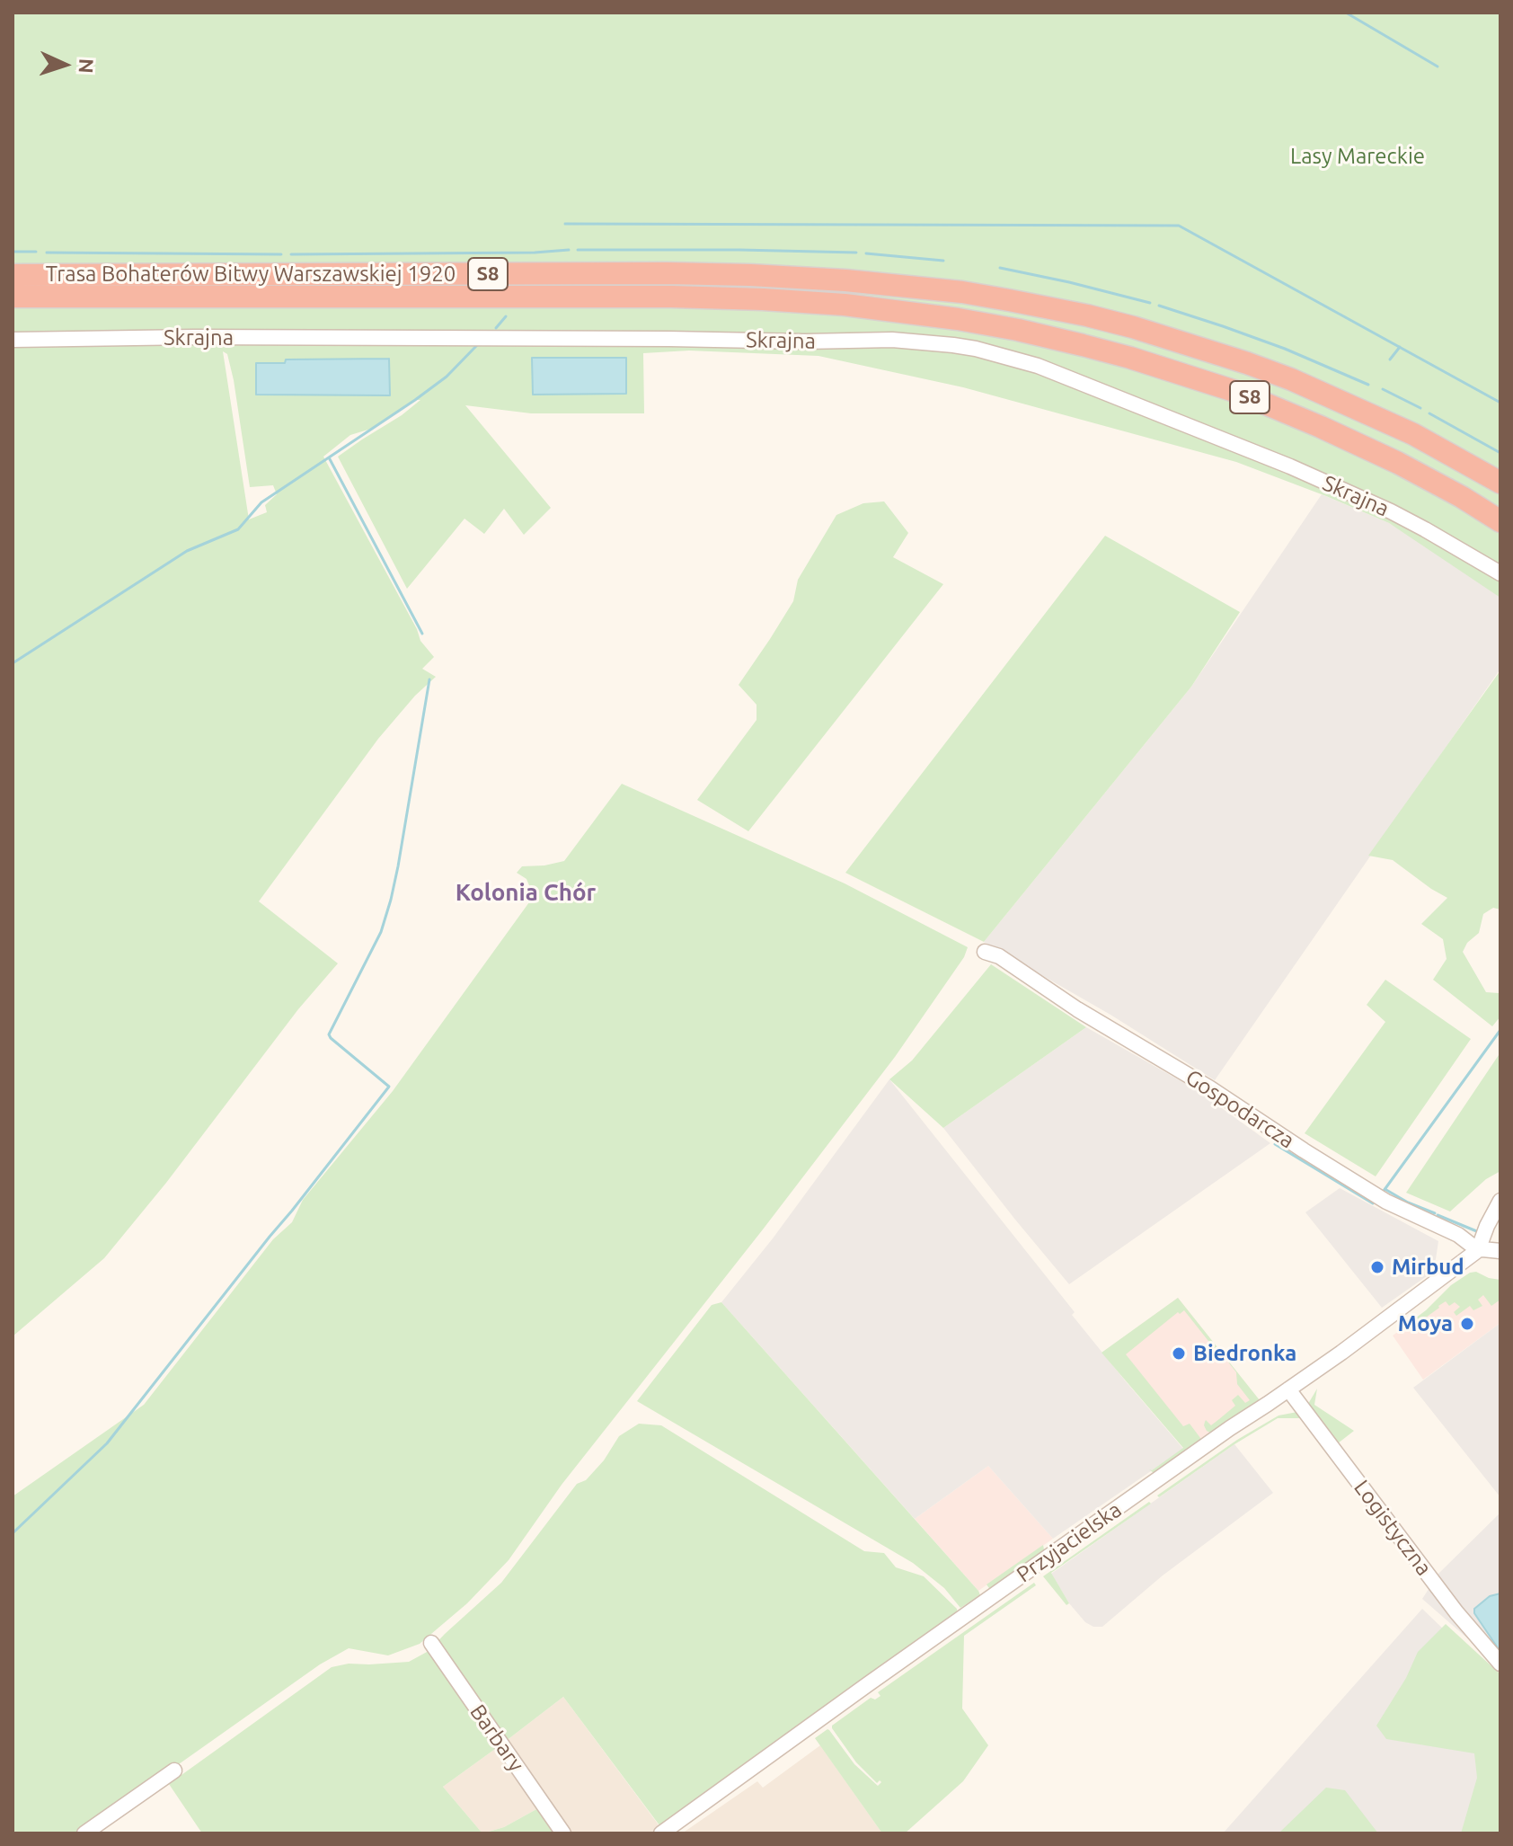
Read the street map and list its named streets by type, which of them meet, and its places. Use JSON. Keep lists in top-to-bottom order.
{
  "streets": {
    "highway": ["Trasa Bohaterów Bitwy Warszawskiej 1920", "S8"],
    "street": [
      "Skrajna",
      "Gospodarcza",
      "Logistyczna",
      "Przyjacielska",
      "Barbary"
    ]
  },
  "crossings": [
    ["Gospodarcza", "Przyjacielska"],
    ["Logistyczna", "Przyjacielska"]
  ],
  "districts": ["Kolonia Chór"],
  "parks": ["Lasy Mareckie"],
  "places": ["Mirbud", "Moya", "Biedronka"],
  "north": "right"
}
